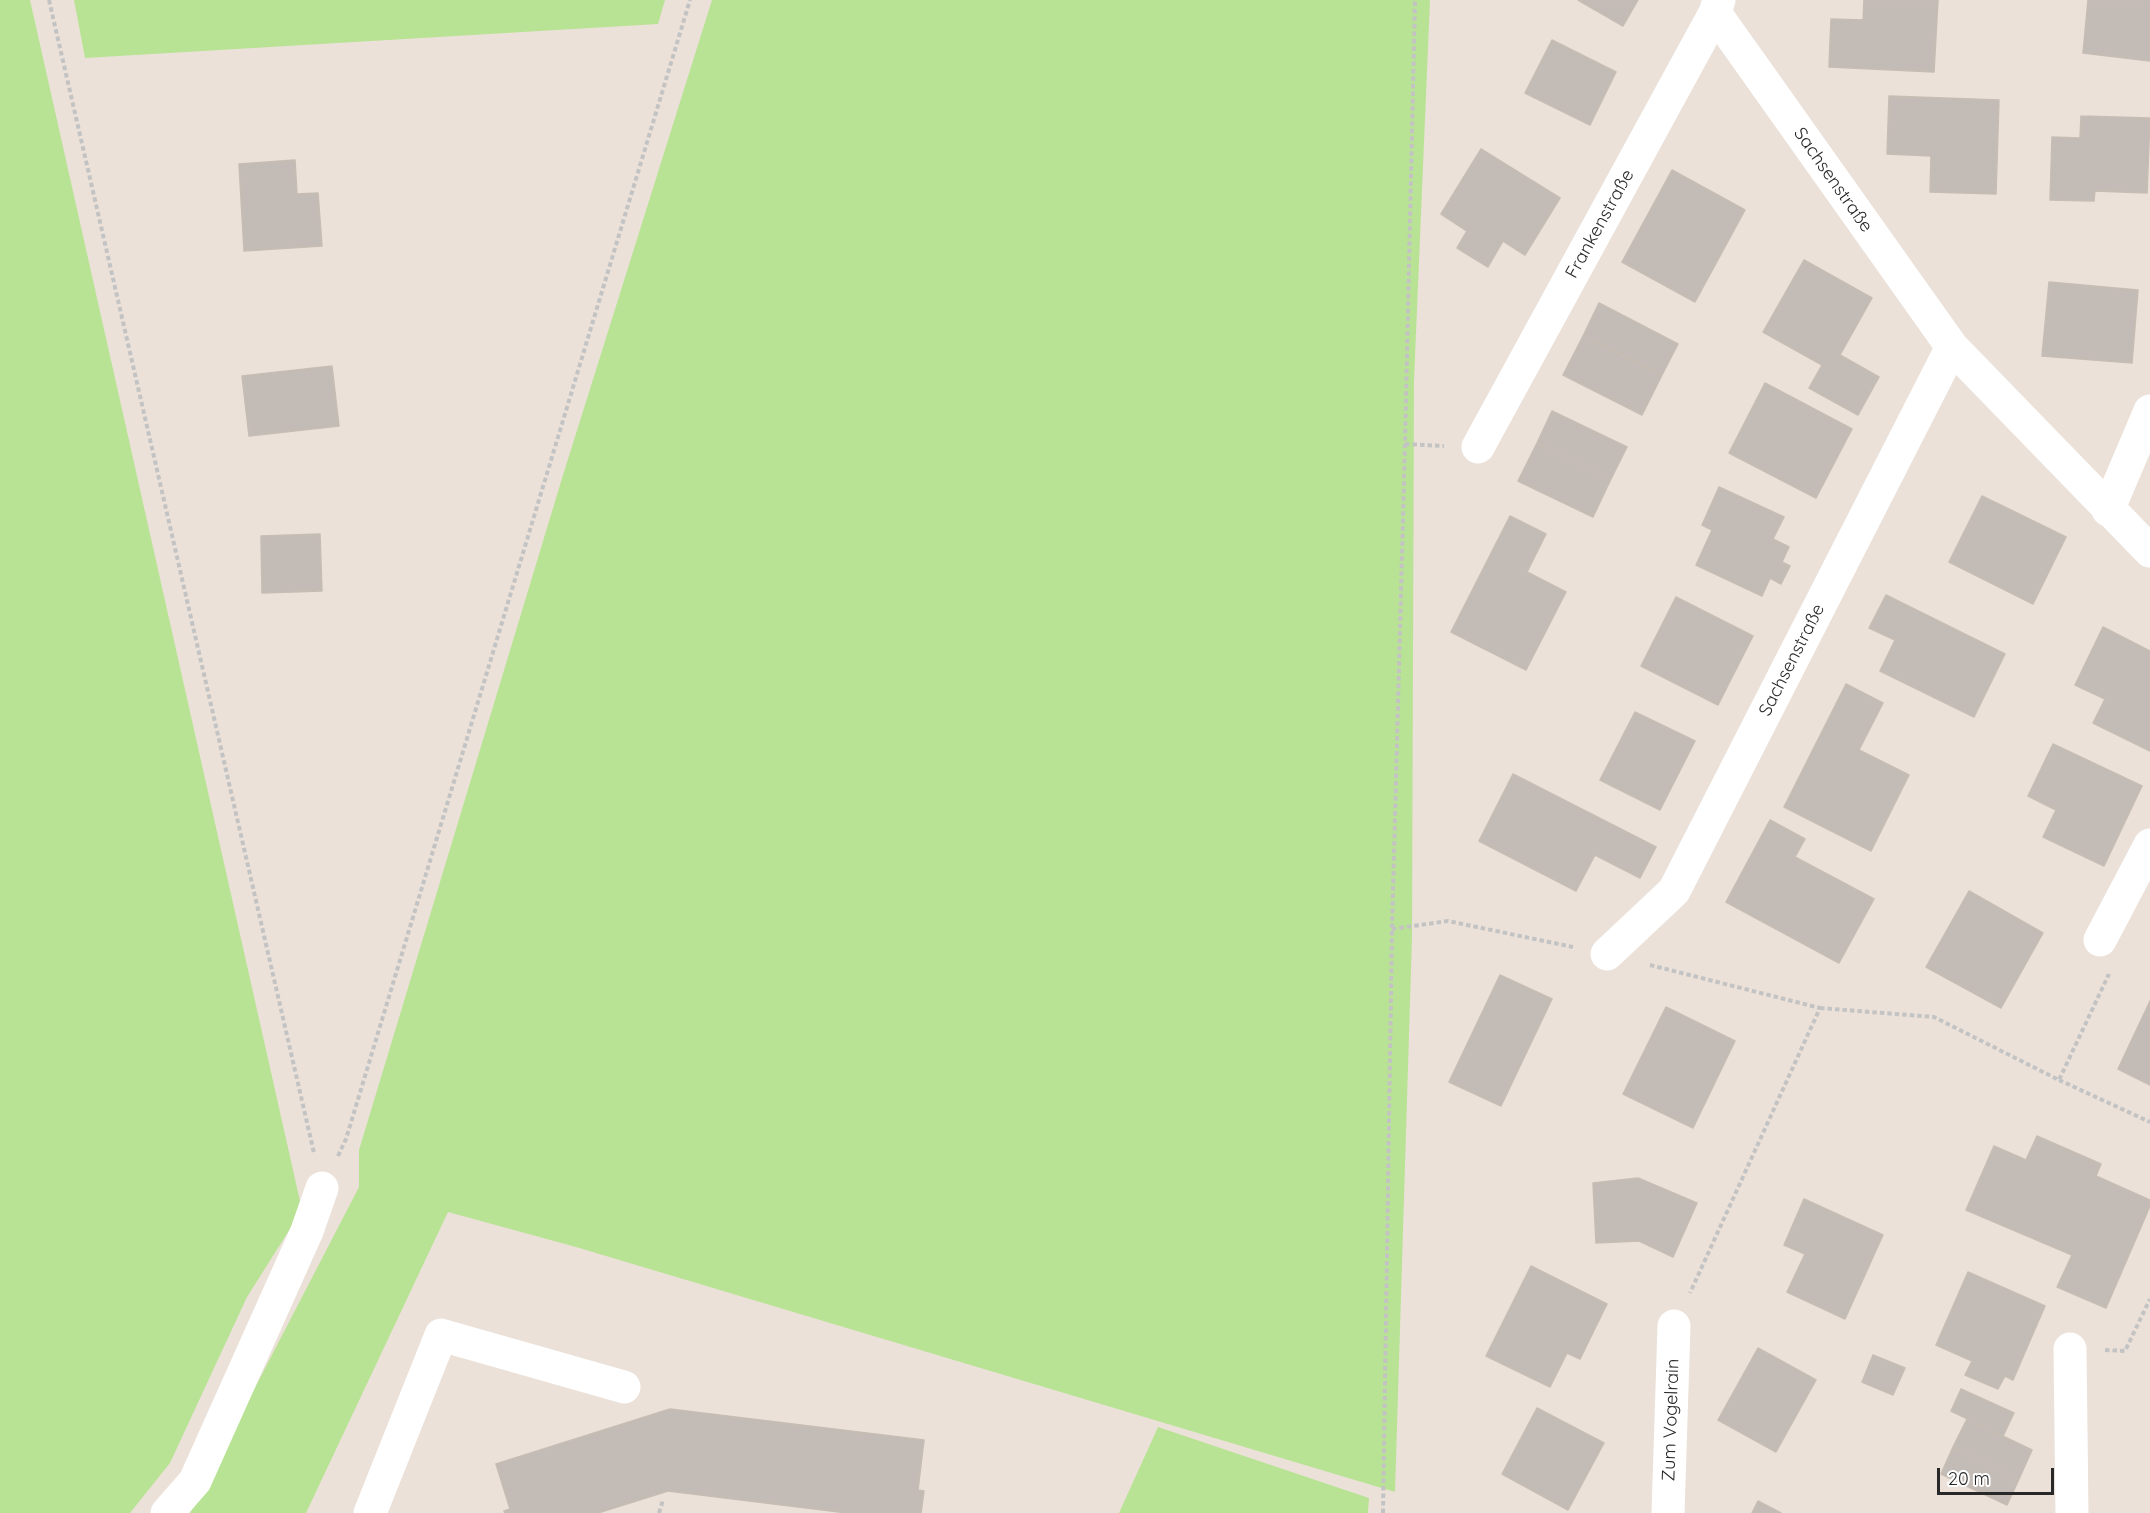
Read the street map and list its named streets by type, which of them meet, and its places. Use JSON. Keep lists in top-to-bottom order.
{
  "streets": {
    "street": ["Sachsenstraße", "Frankenstraße", "Zum Vogelrain"]
  },
  "crossings": [
    ["Sachsenstraße", "Frankenstraße"]
  ],
  "scale_bar": "20 m"
}
